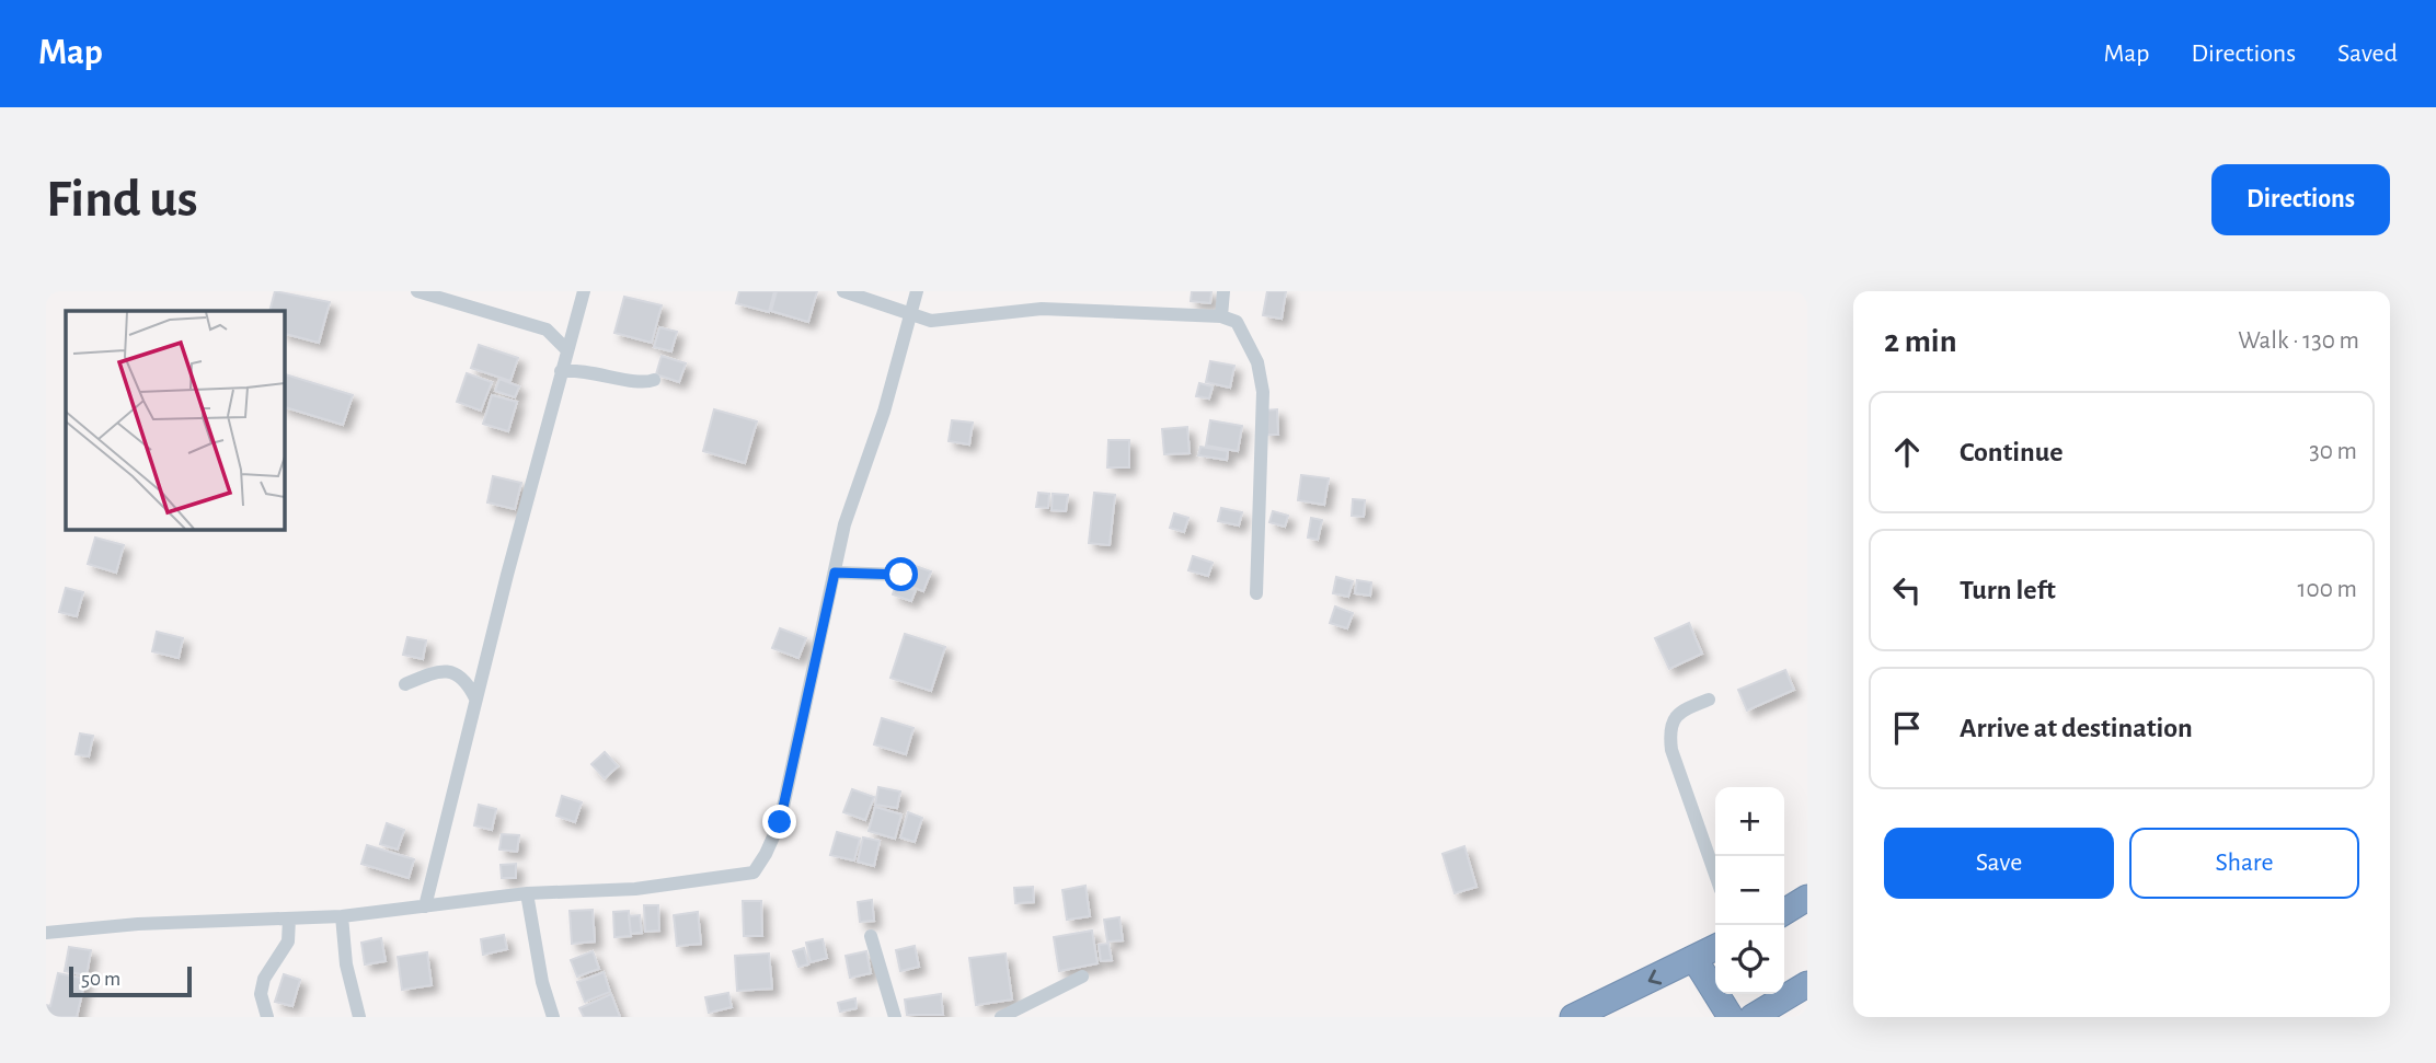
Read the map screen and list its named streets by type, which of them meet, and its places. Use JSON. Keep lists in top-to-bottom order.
{
  "scale_bar": "50 m",
  "page": {
    "header": "Map",
    "nav": ["Map", "Directions", "Saved"],
    "buttons": [
      "Directions",
      ["Save", "Share"]
    ],
    "title": "Find us",
    "heading": ["2 min", "Walk · 130 m"],
    "list": [
      ["Continue", "30 m"],
      ["Turn left", "100 m"],
      "Arrive at destination"
    ],
    "map_buttons": ["+", "−"],
    "scale": "50 m"
  }
}
